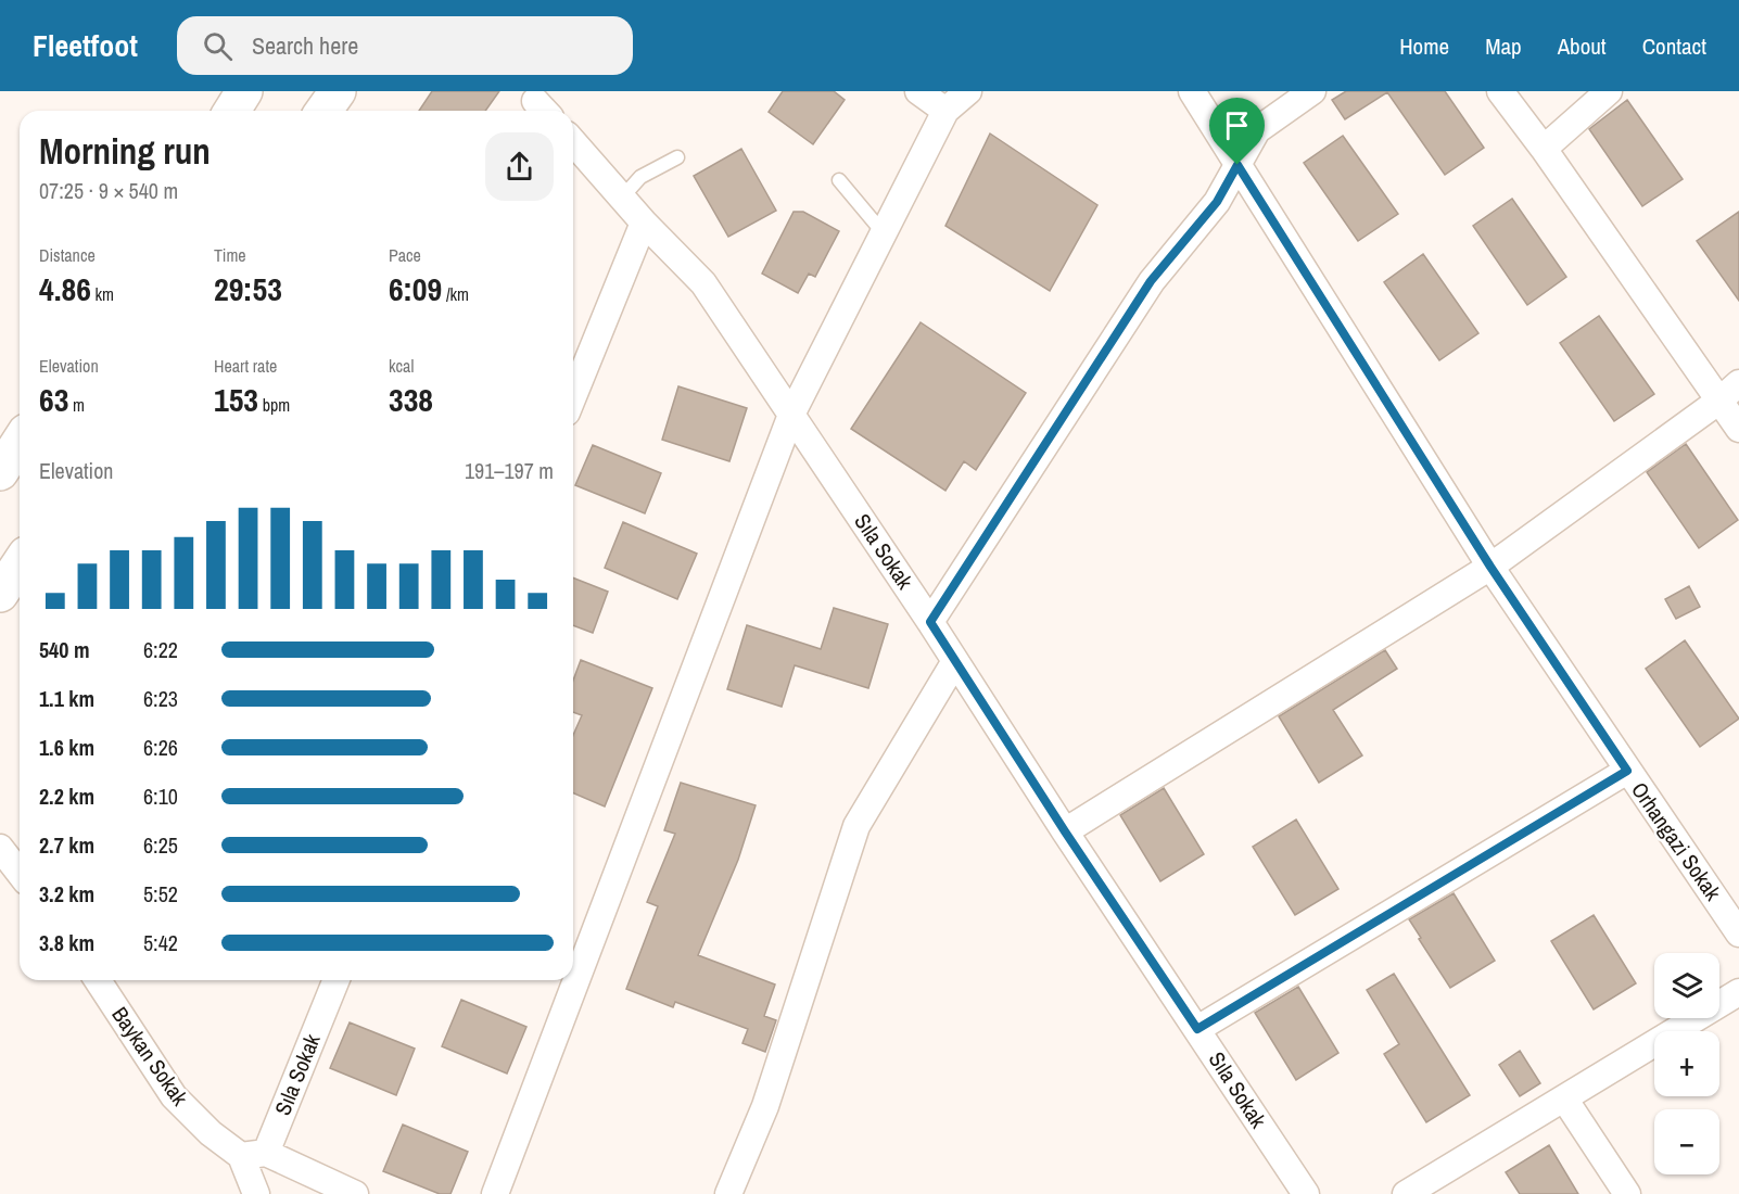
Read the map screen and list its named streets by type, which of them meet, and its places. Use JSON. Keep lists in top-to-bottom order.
{
  "streets": {
    "street": ["Sıla Sokak", "Orhangazi Sokak", "Baykan Sokak"]
  },
  "crossings": [
    ["Sıla Sokak", "Baykan Sokak"]
  ],
  "page": {
    "header": "Fleetfoot",
    "search": "Search here",
    "nav": [
      "Home",
      "Map",
      "About",
      "Contact"
    ],
    "heading": ["Morning run", "07:25 · 9 × 540 m"],
    "stats": [
      ["Distance", "4.86 km"],
      ["Time", "29:53"],
      ["Pace", "6:09 /km"],
      ["Elevation", "63 m"],
      ["Heart rate", "153 bpm"],
      ["kcal", "338"]
    ],
    "chart": ["Elevation", "191–197 m"],
    "list": [
      {
        "name": "540 m",
        "note": "6:22"
      },
      {
        "name": "1.1 km",
        "note": "6:23"
      },
      {
        "name": "1.6 km",
        "note": "6:26"
      },
      {
        "name": "2.2 km",
        "note": "6:10"
      },
      {
        "name": "2.7 km",
        "note": "6:25"
      },
      {
        "name": "3.2 km",
        "note": "5:52"
      },
      {
        "name": "3.8 km",
        "note": "5:42"
      }
    ],
    "map_buttons": ["+", "−"]
  }
}
